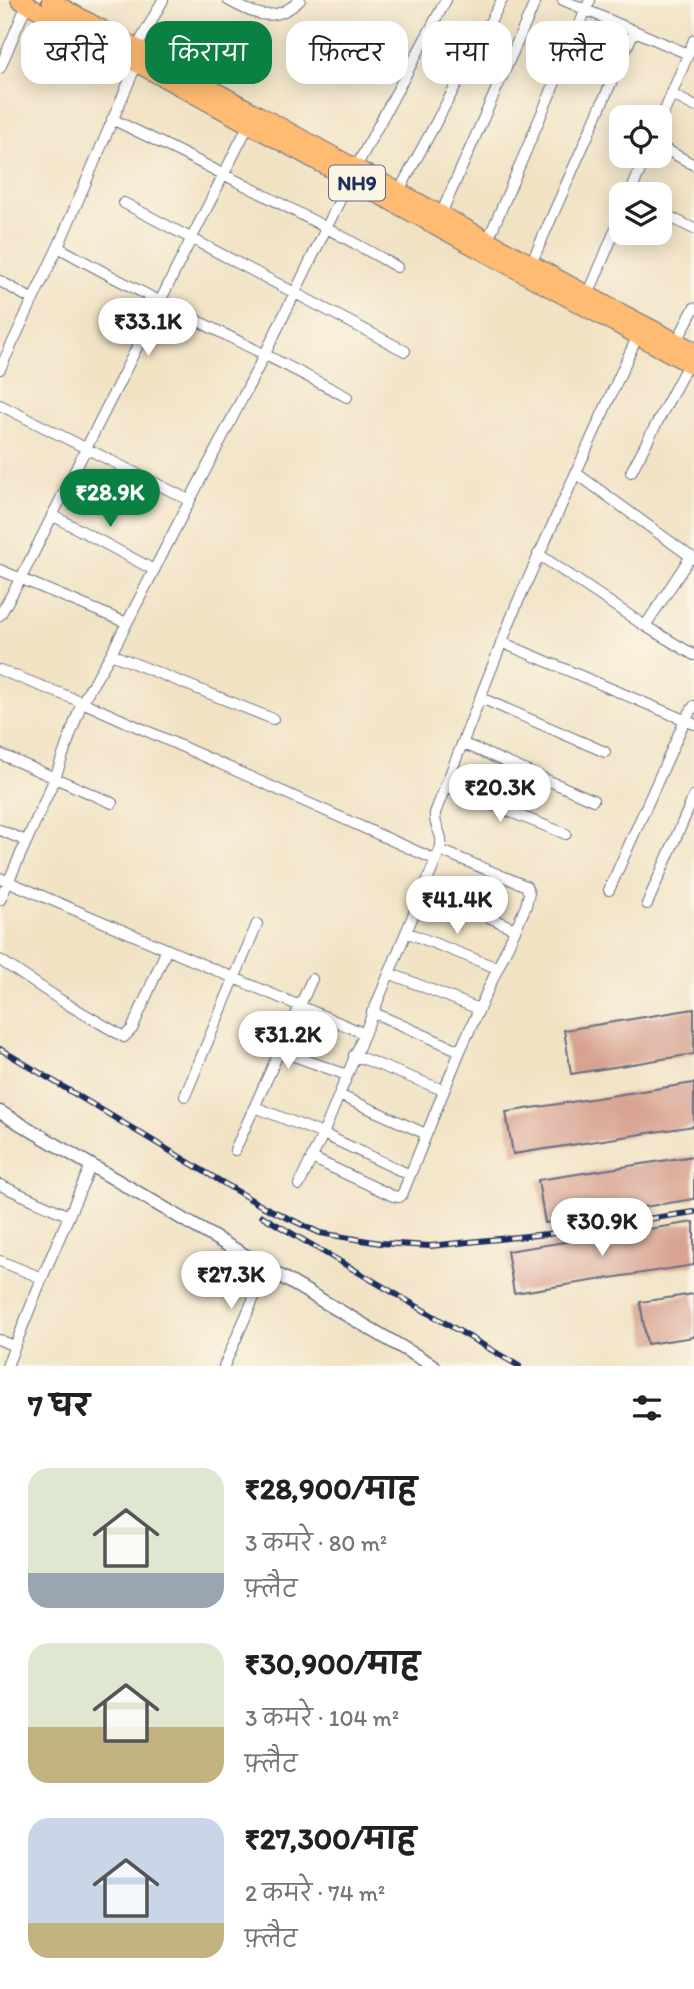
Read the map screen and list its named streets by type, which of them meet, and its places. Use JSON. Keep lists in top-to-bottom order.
{
  "streets": {
    "main road": ["NH9"]
  },
  "page": {
    "chip": [
      "खरीदें",
      "किराया",
      "फ़िल्टर",
      "नया",
      "फ़्लैट"
    ],
    "price": [
      "₹33.1K",
      "₹28.9K",
      "₹20.3K",
      "₹41.4K",
      "₹31.2K",
      "₹30.9K",
      "₹27.3K"
    ],
    "heading": "7 घर",
    "list": [
      {
        "name": "₹28,900/माह",
        "note": "3 कमरे · 80 m² · फ़्लैट"
      },
      {
        "name": "₹30,900/माह",
        "note": "3 कमरे · 104 m² · फ़्लैट"
      },
      {
        "name": "₹27,300/माह",
        "note": "2 कमरे · 74 m² · फ़्लैट"
      }
    ]
  }
}
